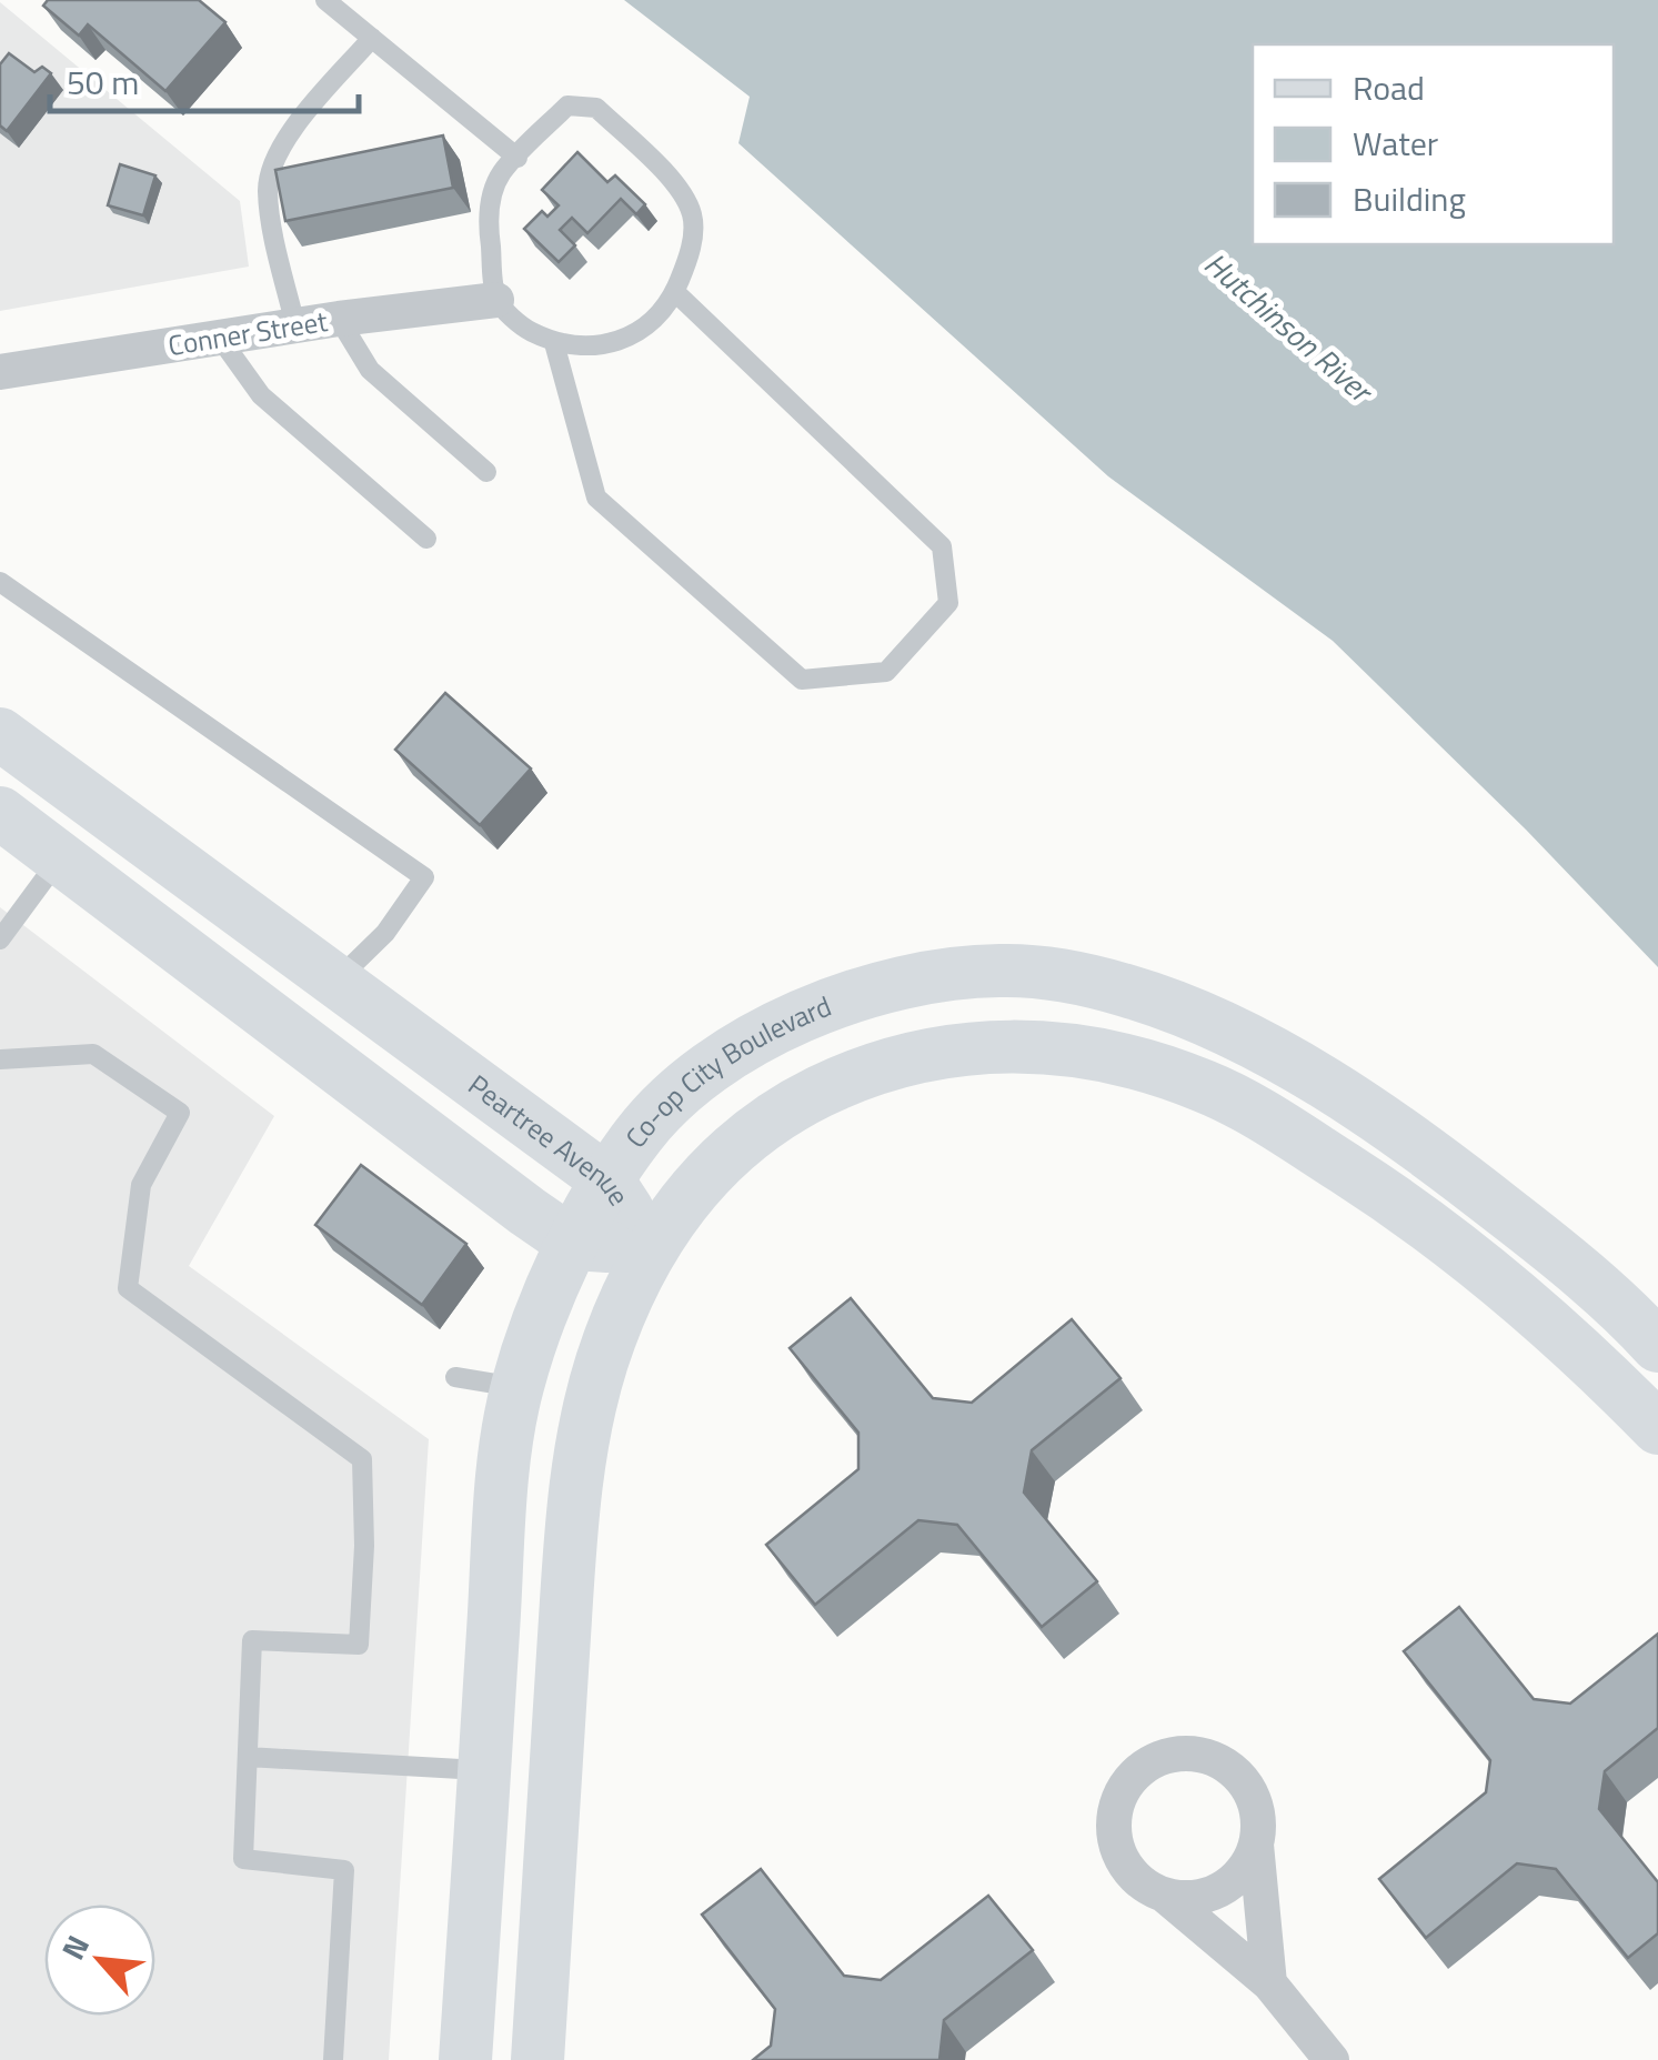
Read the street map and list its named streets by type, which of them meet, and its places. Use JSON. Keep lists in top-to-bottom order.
{
  "streets": {
    "main road": ["Co-op City Boulevard", "Peartree Avenue"],
    "street": ["Conner Street"]
  },
  "crossings": [
    ["Co-op City Boulevard", "Peartree Avenue"]
  ],
  "water": ["Hutchinson River"],
  "legend": ["Road", "Water", "Building"],
  "scale_bar": "50 m",
  "north": "top left"
}
